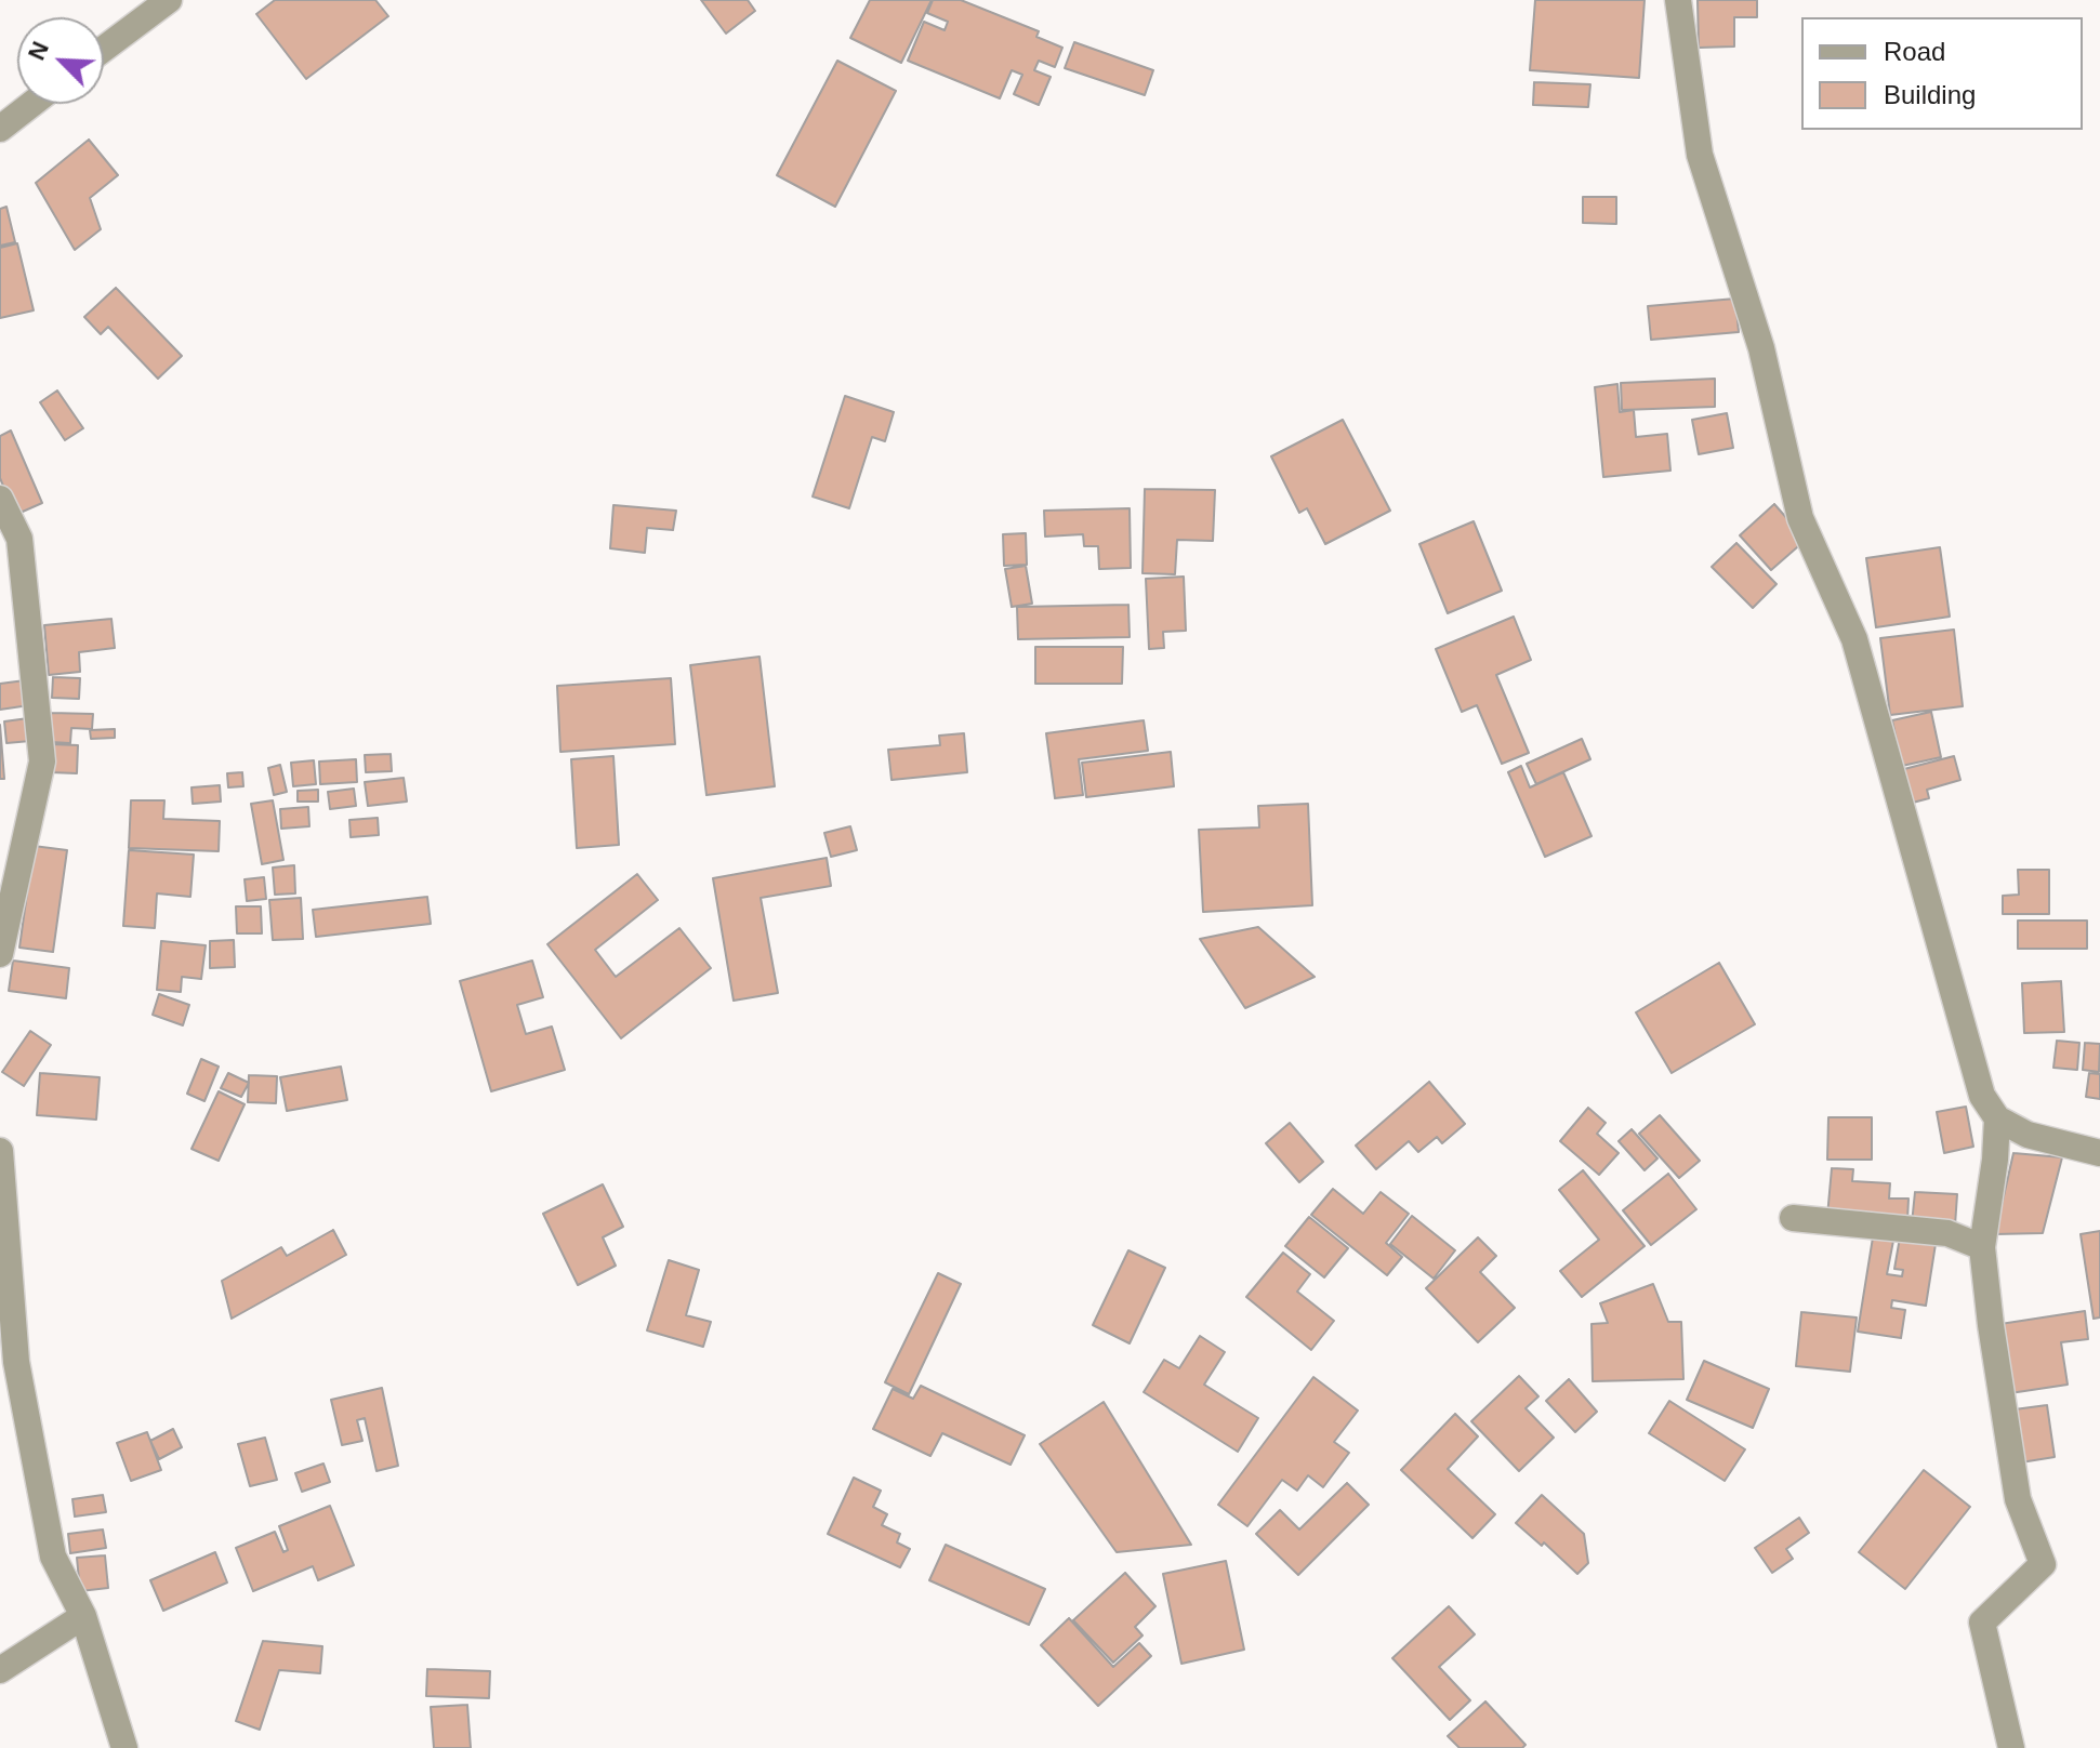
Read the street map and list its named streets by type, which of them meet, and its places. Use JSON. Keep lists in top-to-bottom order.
{
  "legend": ["Road", "Building"],
  "north": "top left"
}
